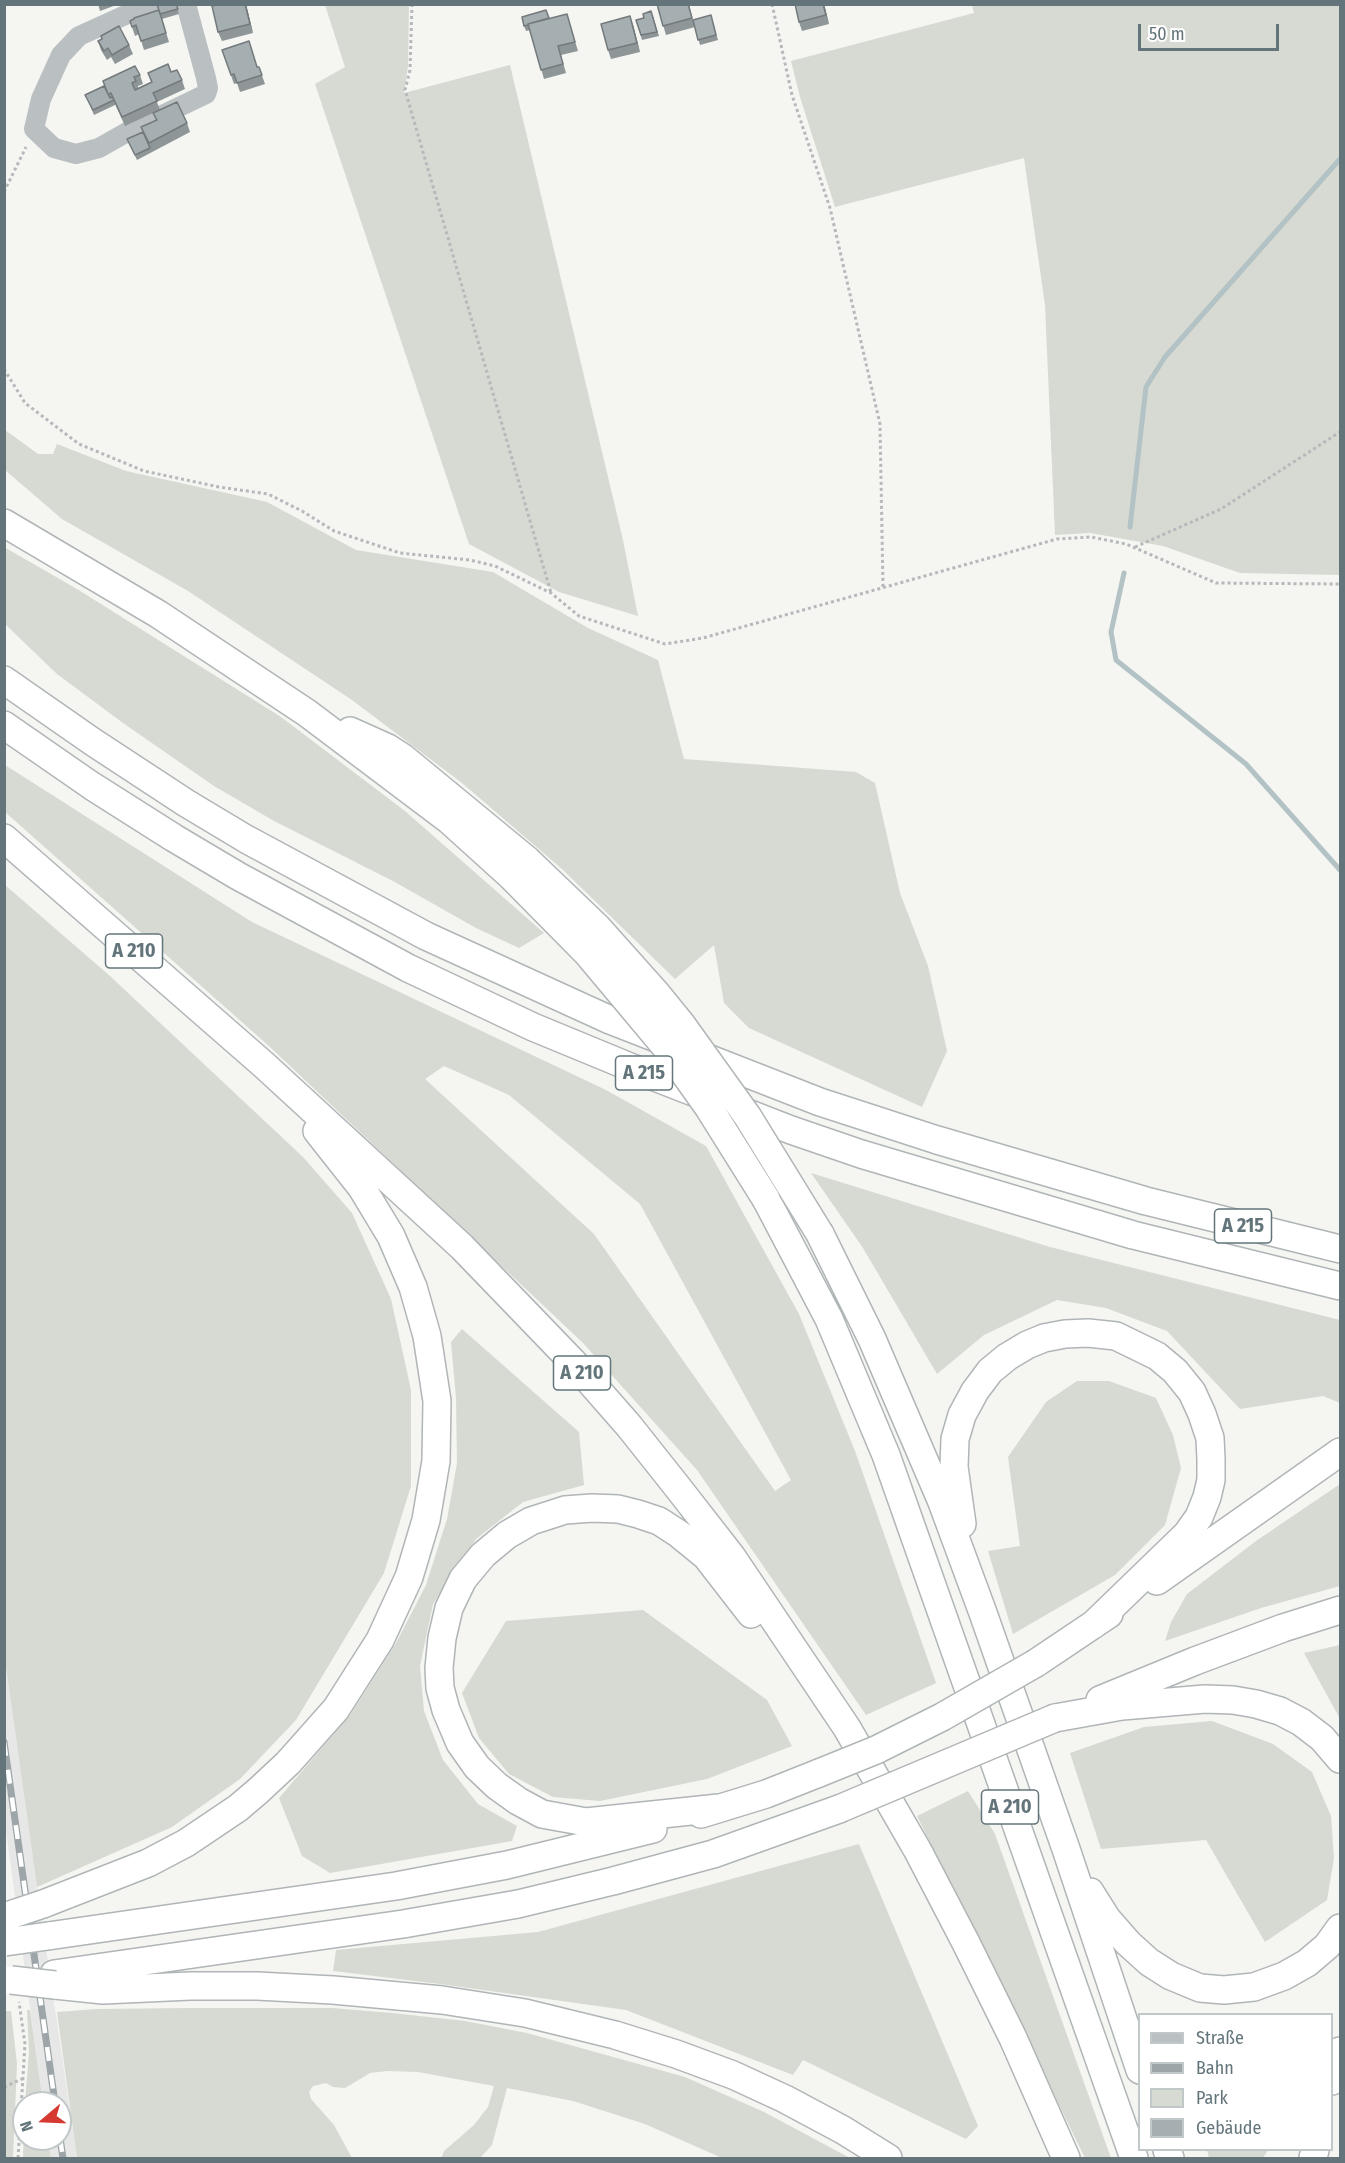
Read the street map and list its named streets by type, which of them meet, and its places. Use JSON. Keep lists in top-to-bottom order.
{
  "streets": {
    "highway": ["A 210", "A 215"]
  },
  "legend": [
    "Straße",
    "Bahn",
    "Park",
    "Gebäude"
  ],
  "scale_bar": "50 m",
  "north": "left"
}
